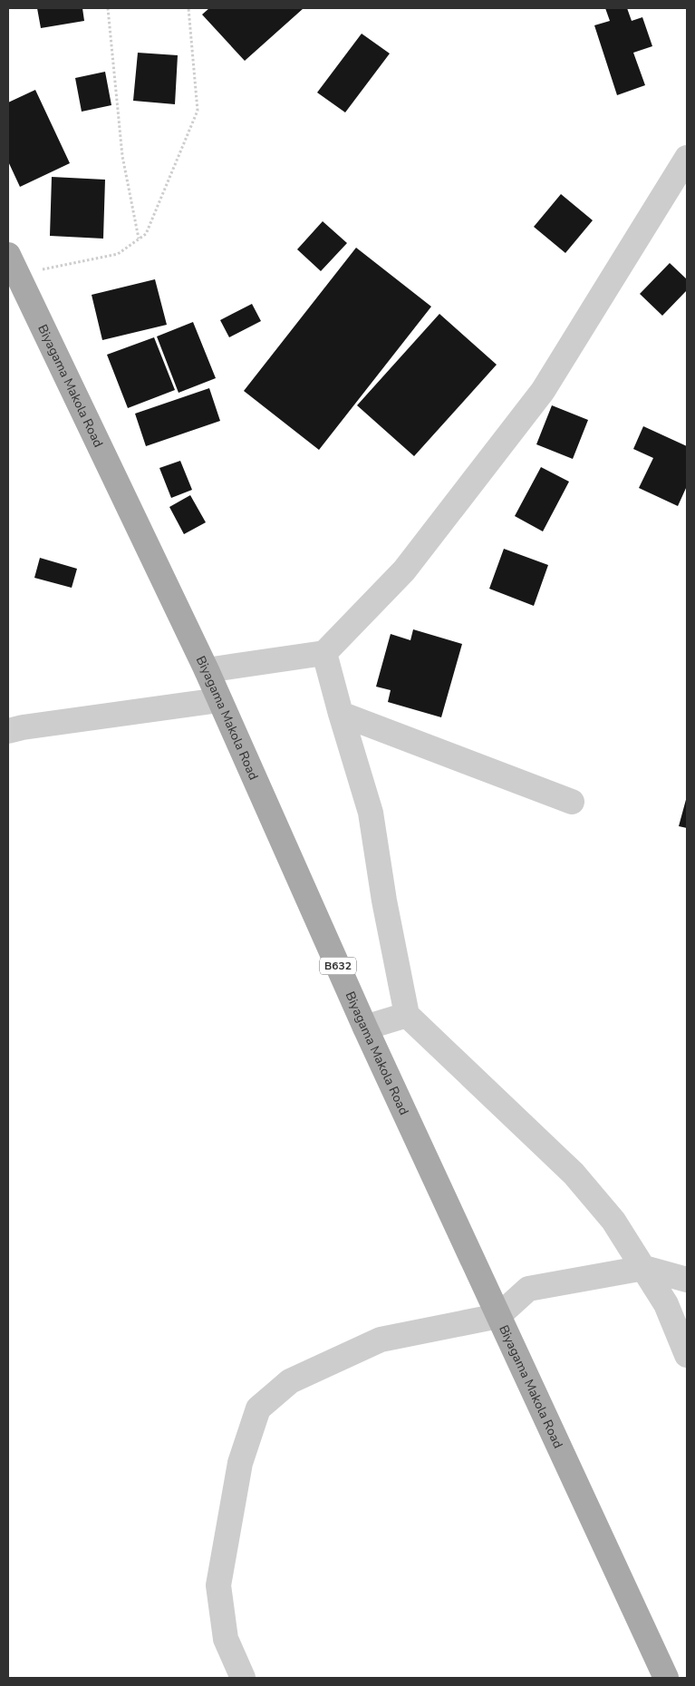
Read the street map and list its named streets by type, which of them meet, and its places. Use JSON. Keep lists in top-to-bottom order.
{
  "streets": {
    "main road": ["Biyagama Makola Road", "B632"]
  }
}
